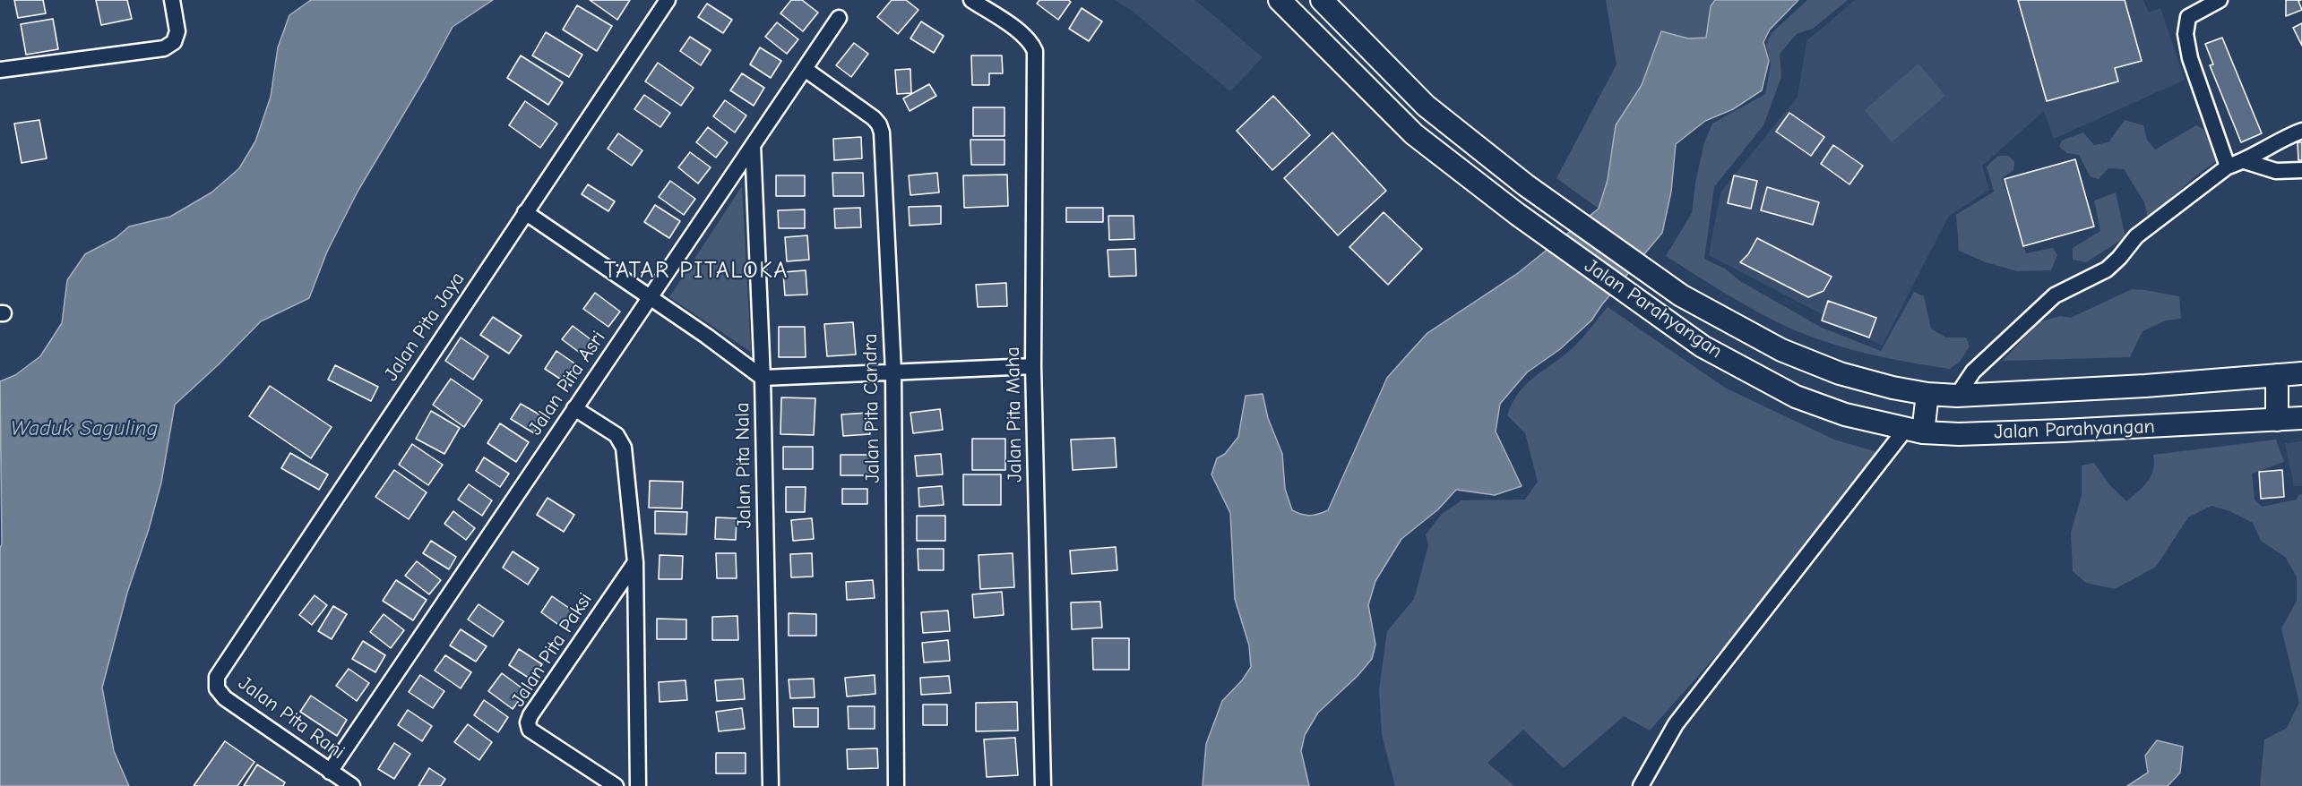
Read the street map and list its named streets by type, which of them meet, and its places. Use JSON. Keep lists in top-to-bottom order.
{
  "streets": {
    "main road": ["Jalan Parahyangan"],
    "street": [
      "Jalan Pita Jaya",
      "Jalan Pita Asri",
      "Jalan Pita Candra",
      "Jalan Pita Maha",
      "Jalan Pita Nala",
      "Jalan Pita Paksi",
      "Jalan Pita Rani"
    ]
  },
  "crossings": [
    ["Jalan Pita Jaya", "Jalan Pita Rani"],
    ["Jalan Pita Asri", "Jalan Pita Candra"],
    ["Jalan Pita Asri", "Jalan Pita Nala"],
    ["Jalan Pita Asri", "Jalan Pita Rani"]
  ],
  "districts": ["TATAR PITALOKA"],
  "water": ["Waduk Saguling"]
}
